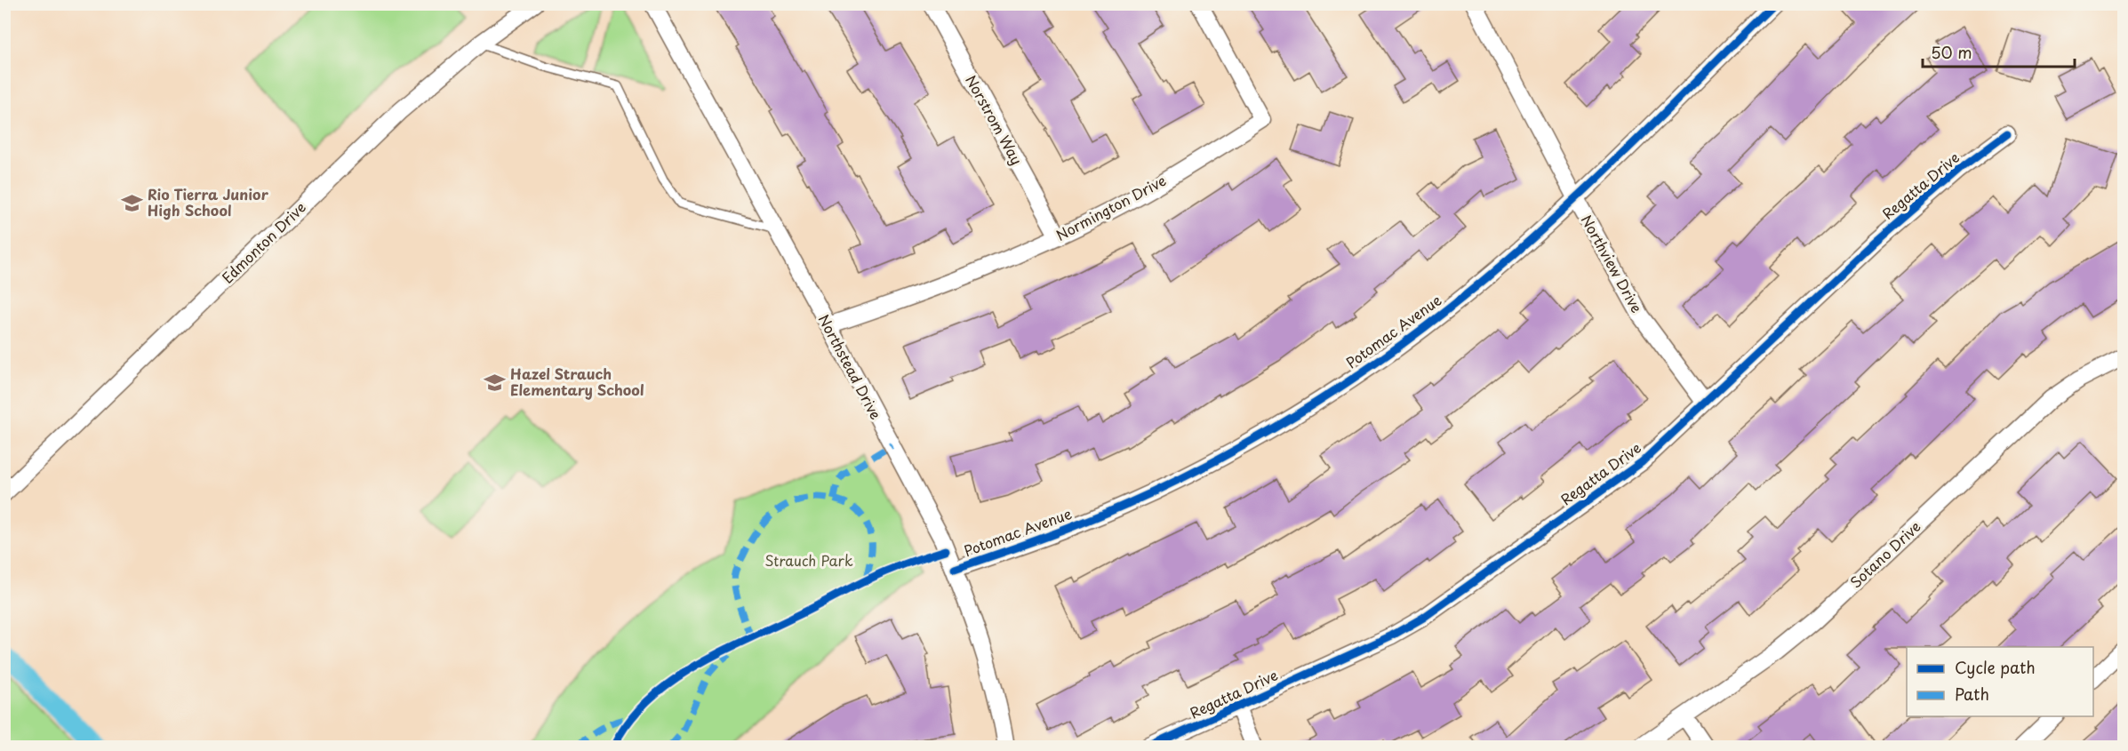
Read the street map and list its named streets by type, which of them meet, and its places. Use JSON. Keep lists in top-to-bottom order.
{
  "streets": {
    "street": [
      "Norstrom Way",
      "Regatta Drive",
      "Normington Drive",
      "Edmonton Drive",
      "Northview Drive",
      "Potomac Avenue",
      "Northstead Drive",
      "Sotano Drive"
    ]
  },
  "crossings": [
    ["Norstrom Way", "Normington Drive"],
    ["Regatta Drive", "Northview Drive"],
    ["Normington Drive", "Northstead Drive"],
    ["Northview Drive", "Potomac Avenue"],
    ["Potomac Avenue", "Northstead Drive"]
  ],
  "parks": ["Strauch Park"],
  "places": {
    "school or university": ["Rio Tierra Junior High School", "Hazel Strauch Elementary School"]
  },
  "legend": ["Cycle path", "Path"],
  "scale_bar": "50 m"
}
